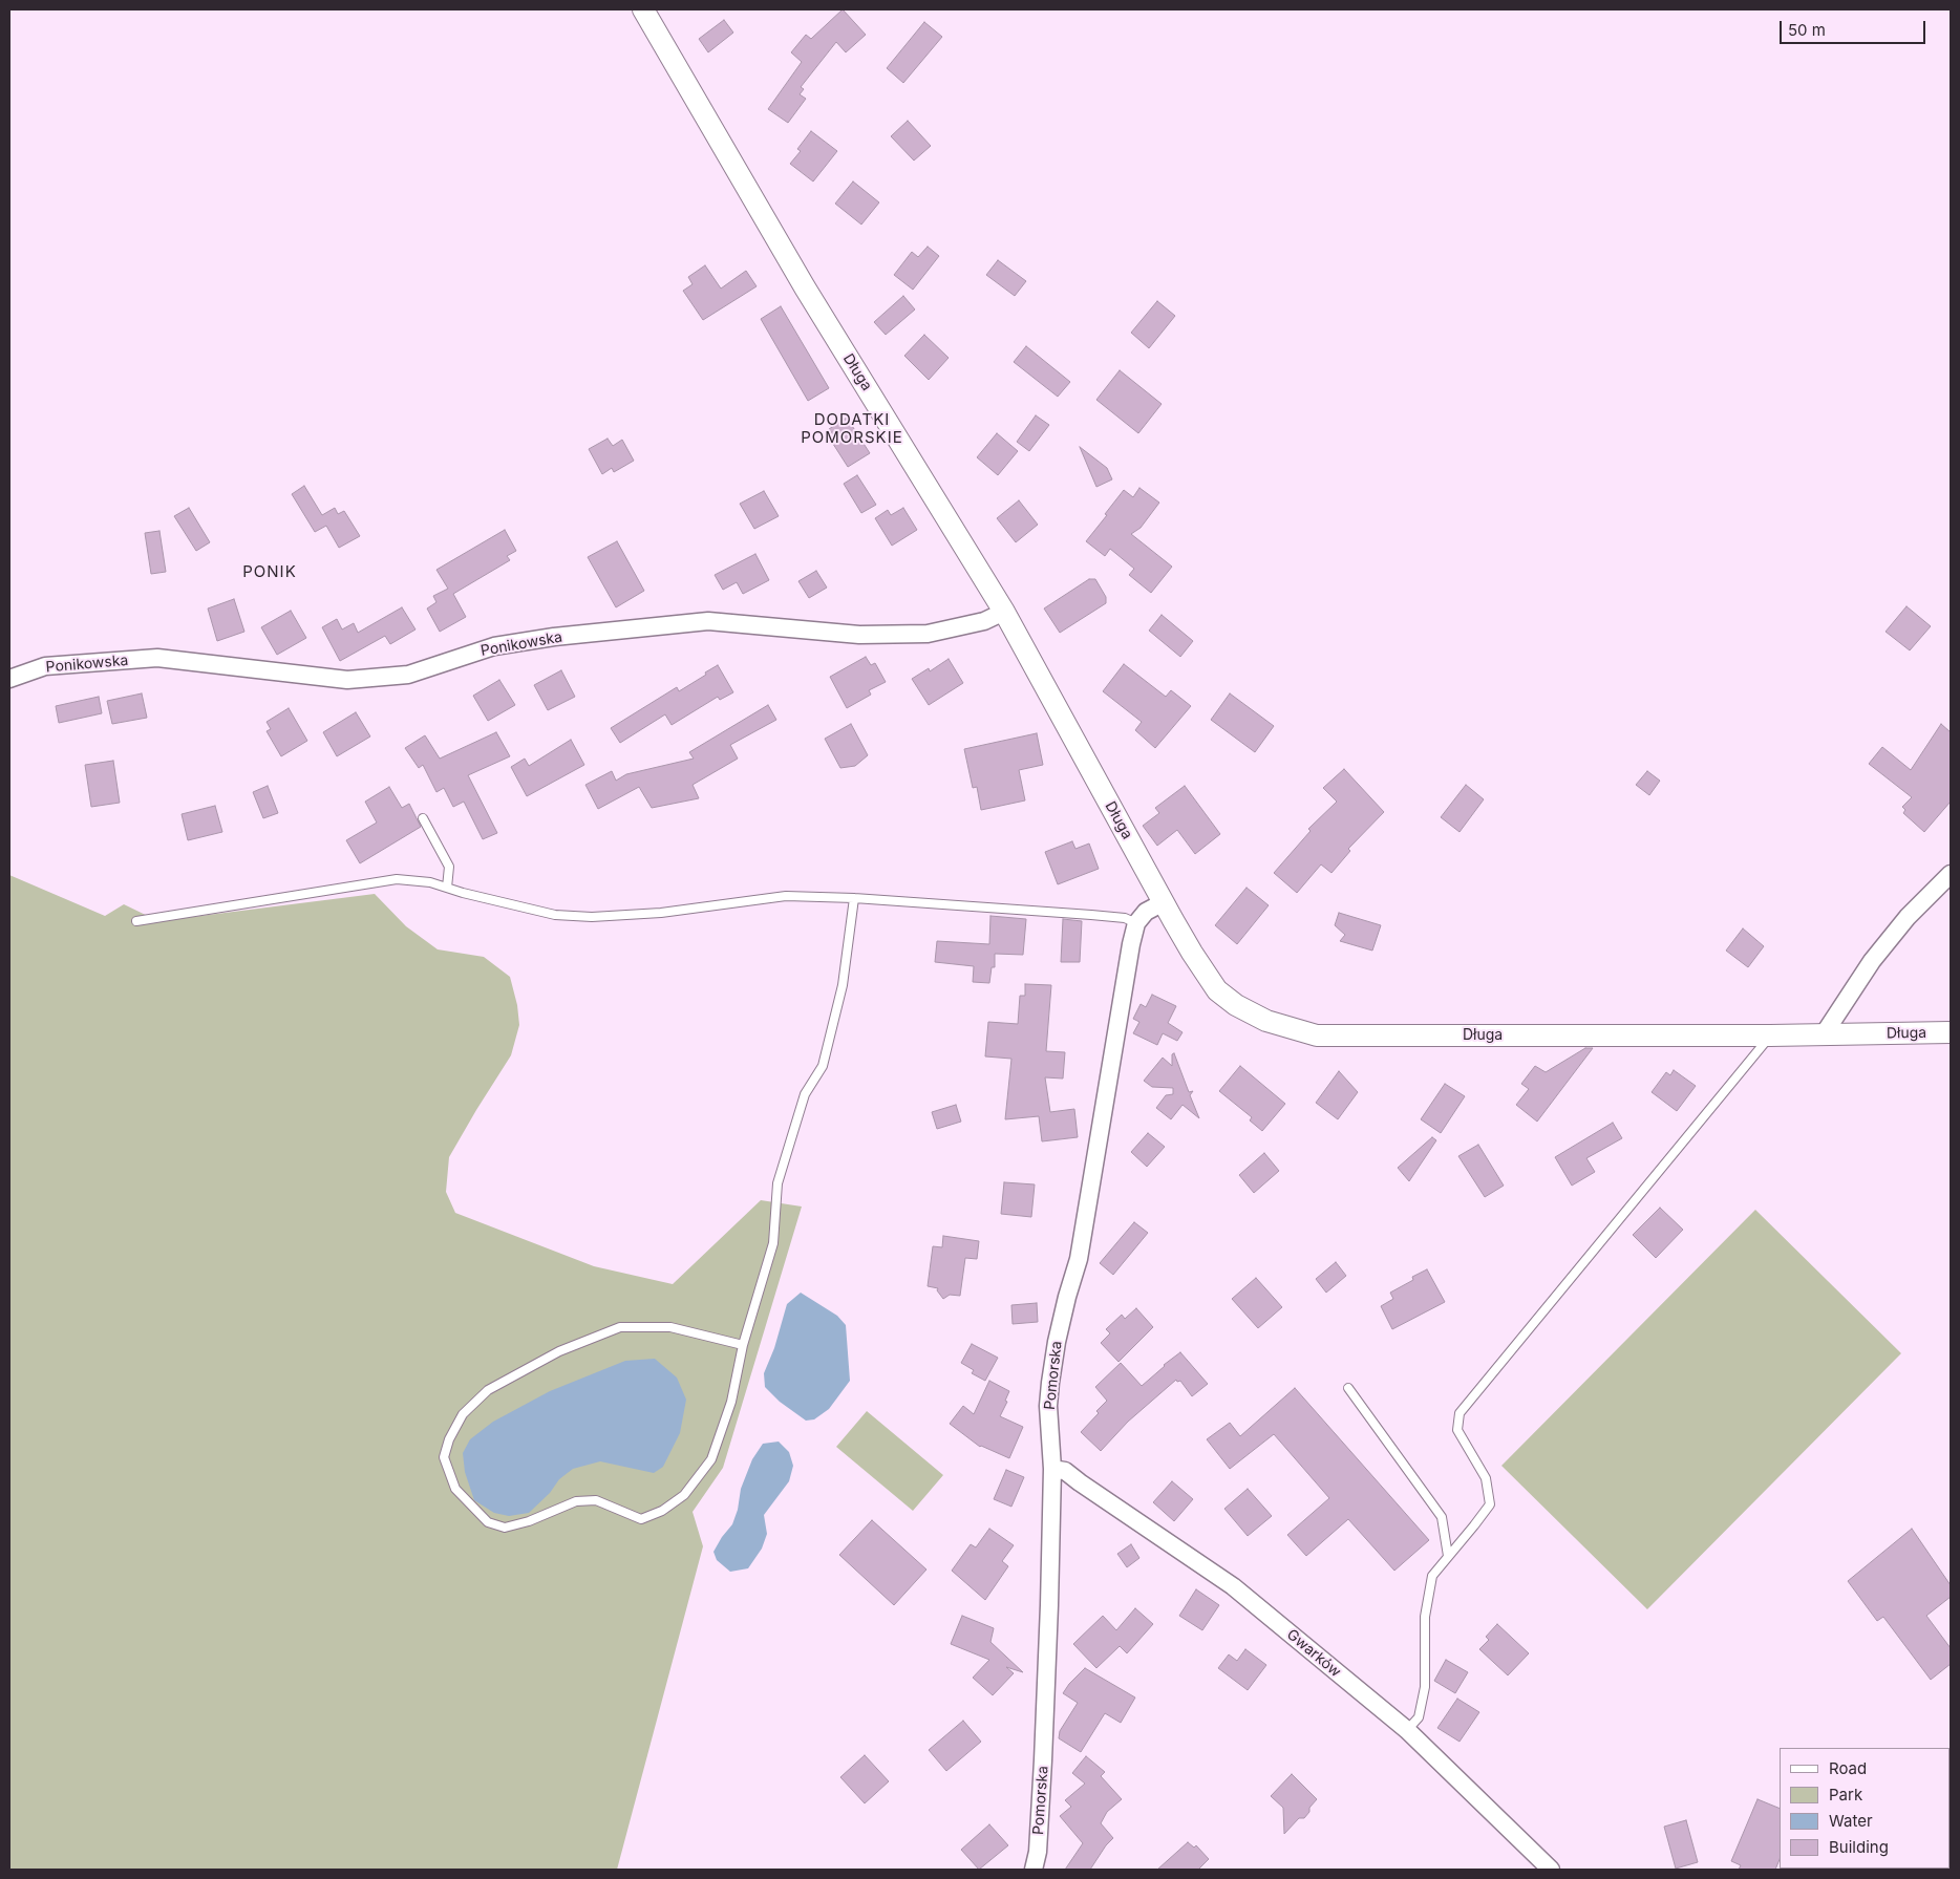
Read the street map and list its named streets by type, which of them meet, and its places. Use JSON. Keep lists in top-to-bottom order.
{
  "streets": {
    "street": [
      "Długa",
      "Ponikowska",
      "Pomorska",
      "Gwarków"
    ]
  },
  "crossings": [
    ["Długa", "Ponikowska"],
    ["Pomorska", "Gwarków"]
  ],
  "districts": ["DODATKI POMORSKIE", "PONIK"],
  "legend": [
    "Road",
    "Park",
    "Water",
    "Building"
  ],
  "scale_bar": "50 m"
}
